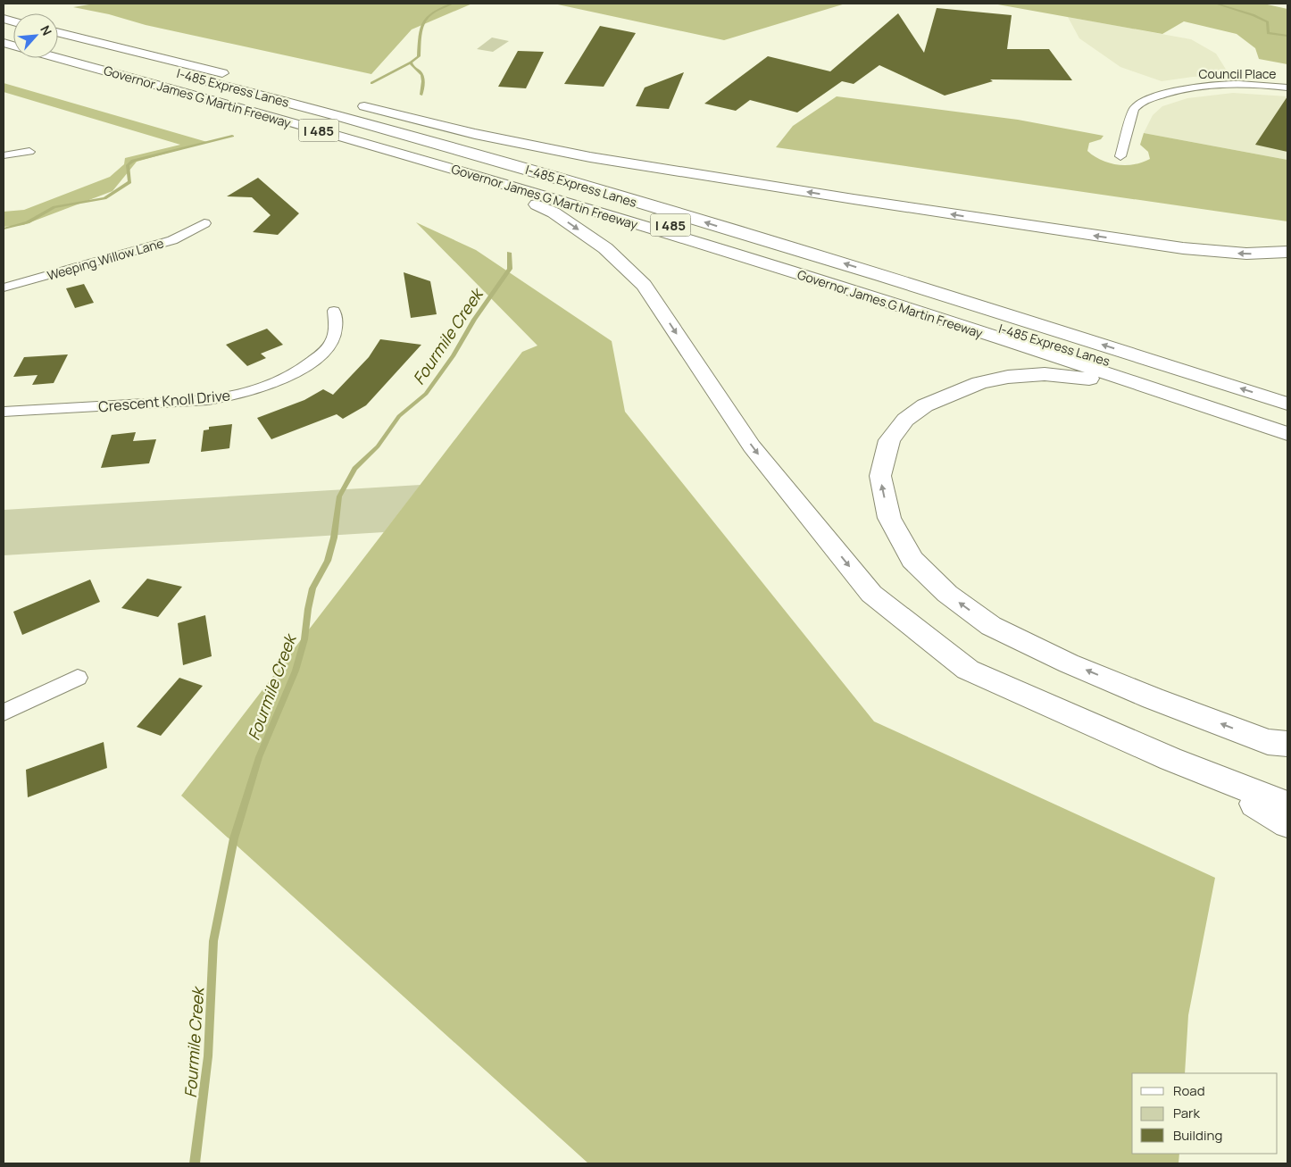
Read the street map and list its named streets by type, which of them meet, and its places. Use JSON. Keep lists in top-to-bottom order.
{
  "streets": {
    "highway": ["I-485 Express Lanes", "Governor James G Martin Freeway", "I 485"],
    "street": ["Council Place", "Weeping Willow Lane", "Crescent Knoll Drive"]
  },
  "water": ["Fourmile Creek"],
  "legend": ["Road", "Park", "Building"],
  "north": "top right"
}
